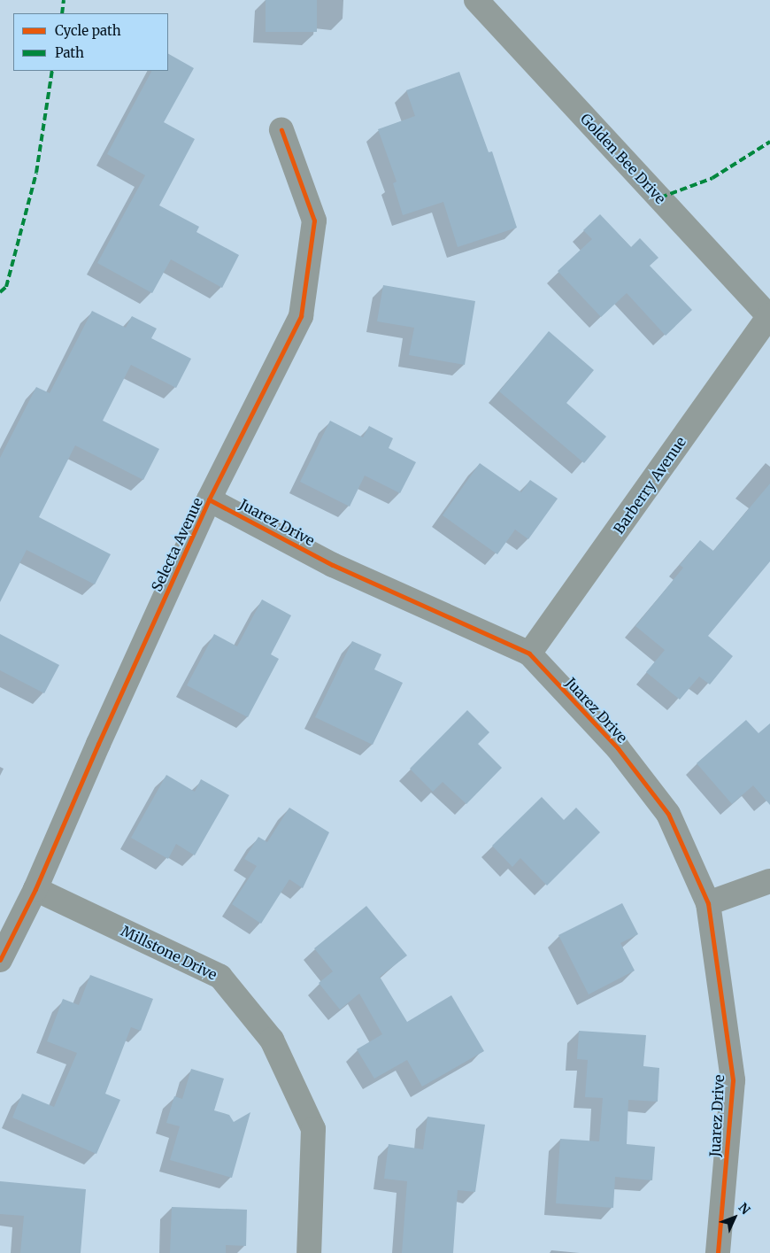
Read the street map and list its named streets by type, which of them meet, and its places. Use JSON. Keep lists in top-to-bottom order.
{
  "streets": {
    "street": [
      "Golden Bee Drive",
      "Barberry Avenue",
      "Juarez Drive",
      "Selecta Avenue",
      "Millstone Drive"
    ]
  },
  "crossings": [
    ["Golden Bee Drive", "Barberry Avenue"],
    ["Barberry Avenue", "Juarez Drive"],
    ["Juarez Drive", "Selecta Avenue"],
    ["Selecta Avenue", "Millstone Drive"]
  ],
  "legend": ["Cycle path", "Path"],
  "north": "top right"
}
